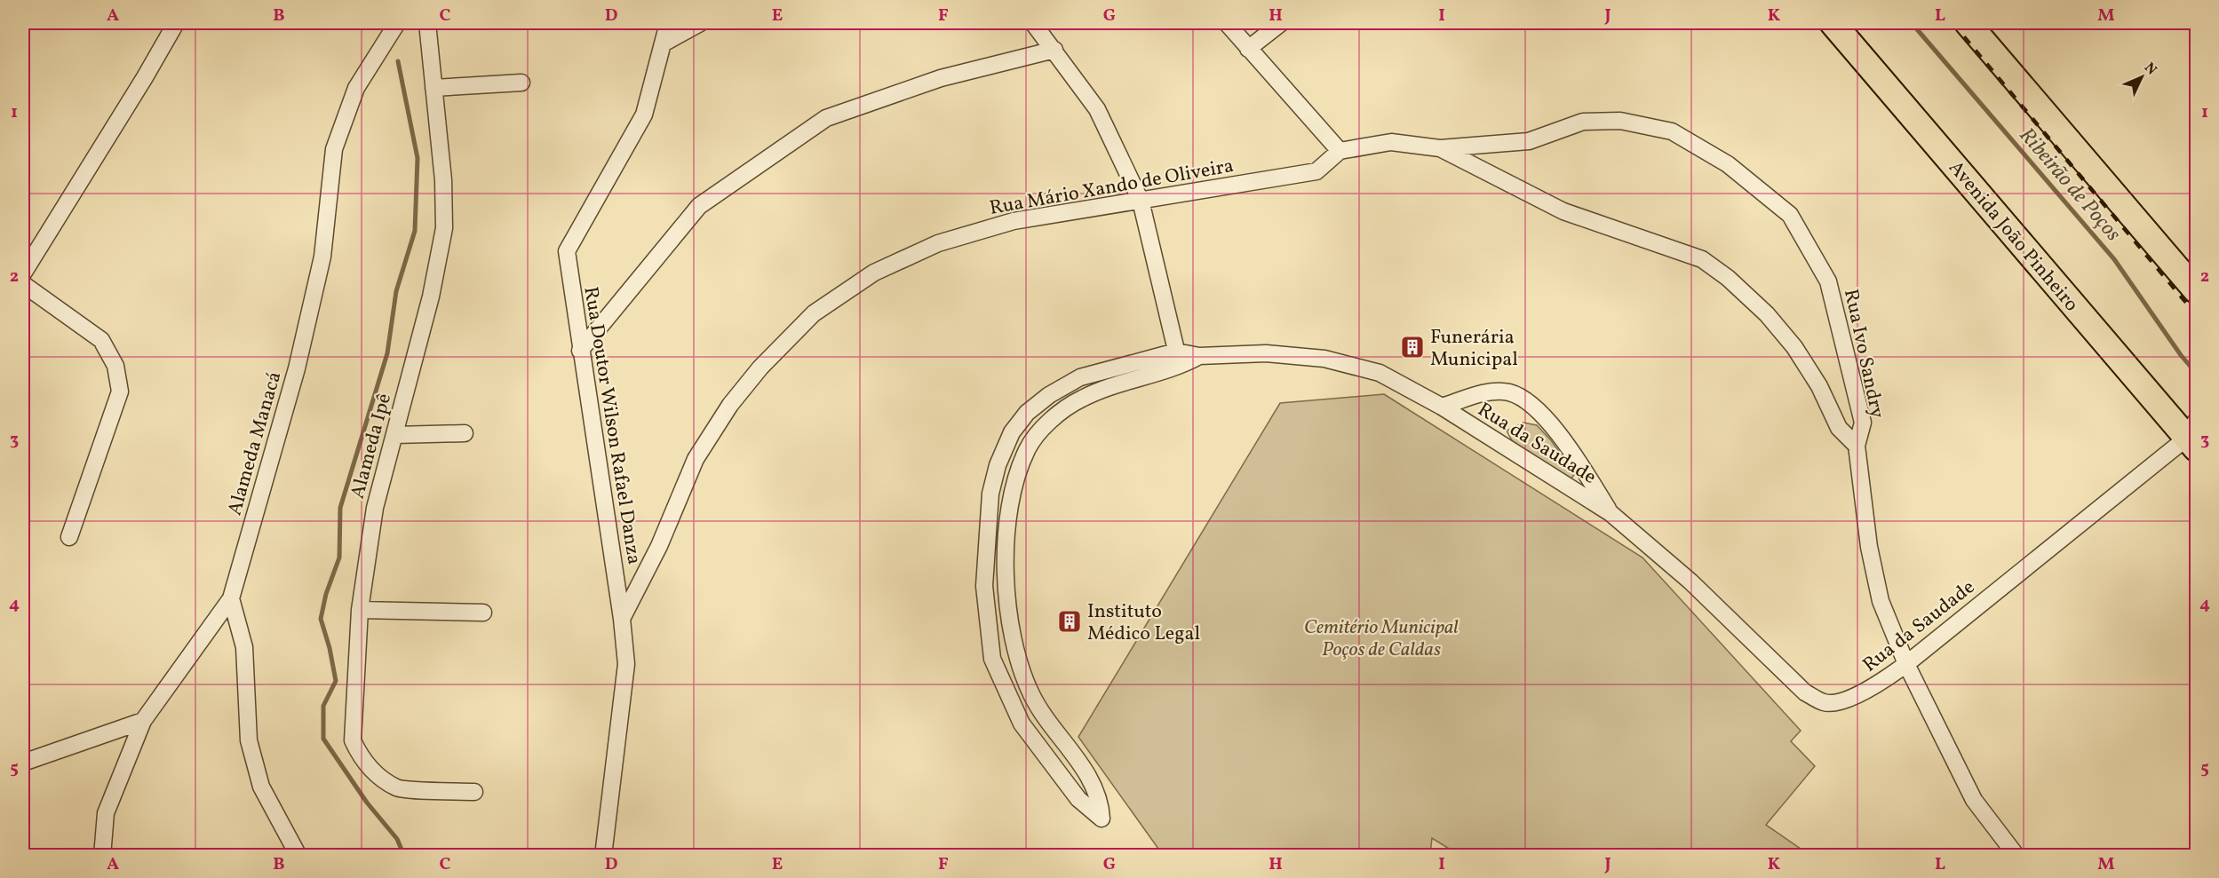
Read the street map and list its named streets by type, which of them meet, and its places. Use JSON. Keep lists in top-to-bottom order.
{
  "streets": {
    "main road": ["Avenida João Pinheiro"],
    "street": [
      "Rua Mário Xando de Oliveira",
      "Rua Ivo Sandry",
      "Rua Doutor Wilson Rafael Danza",
      "Rua da Saudade",
      "Alameda Manacá",
      "Alameda Ipê"
    ]
  },
  "crossings": [
    ["Rua Mário Xando de Oliveira", "Rua Doutor Wilson Rafael Danza"],
    ["Avenida João Pinheiro", "Rua da Saudade"],
    ["Rua Ivo Sandry", "Rua da Saudade"]
  ],
  "water": ["Ribeirão de Poços"],
  "parks": ["Cemitério Municipal Poços de Caldas"],
  "places": {
    "building": ["Funerária Municipal", "Instituto Médico Legal"]
  },
  "north": "top right",
  "grid": {
    "columns": [
      "A",
      "B",
      "C",
      "D",
      "E",
      "F",
      "G",
      "H",
      "I",
      "J",
      "K",
      "L",
      "M"
    ],
    "rows": [
      "1",
      "2",
      "3",
      "4",
      "5"
    ]
  }
}
